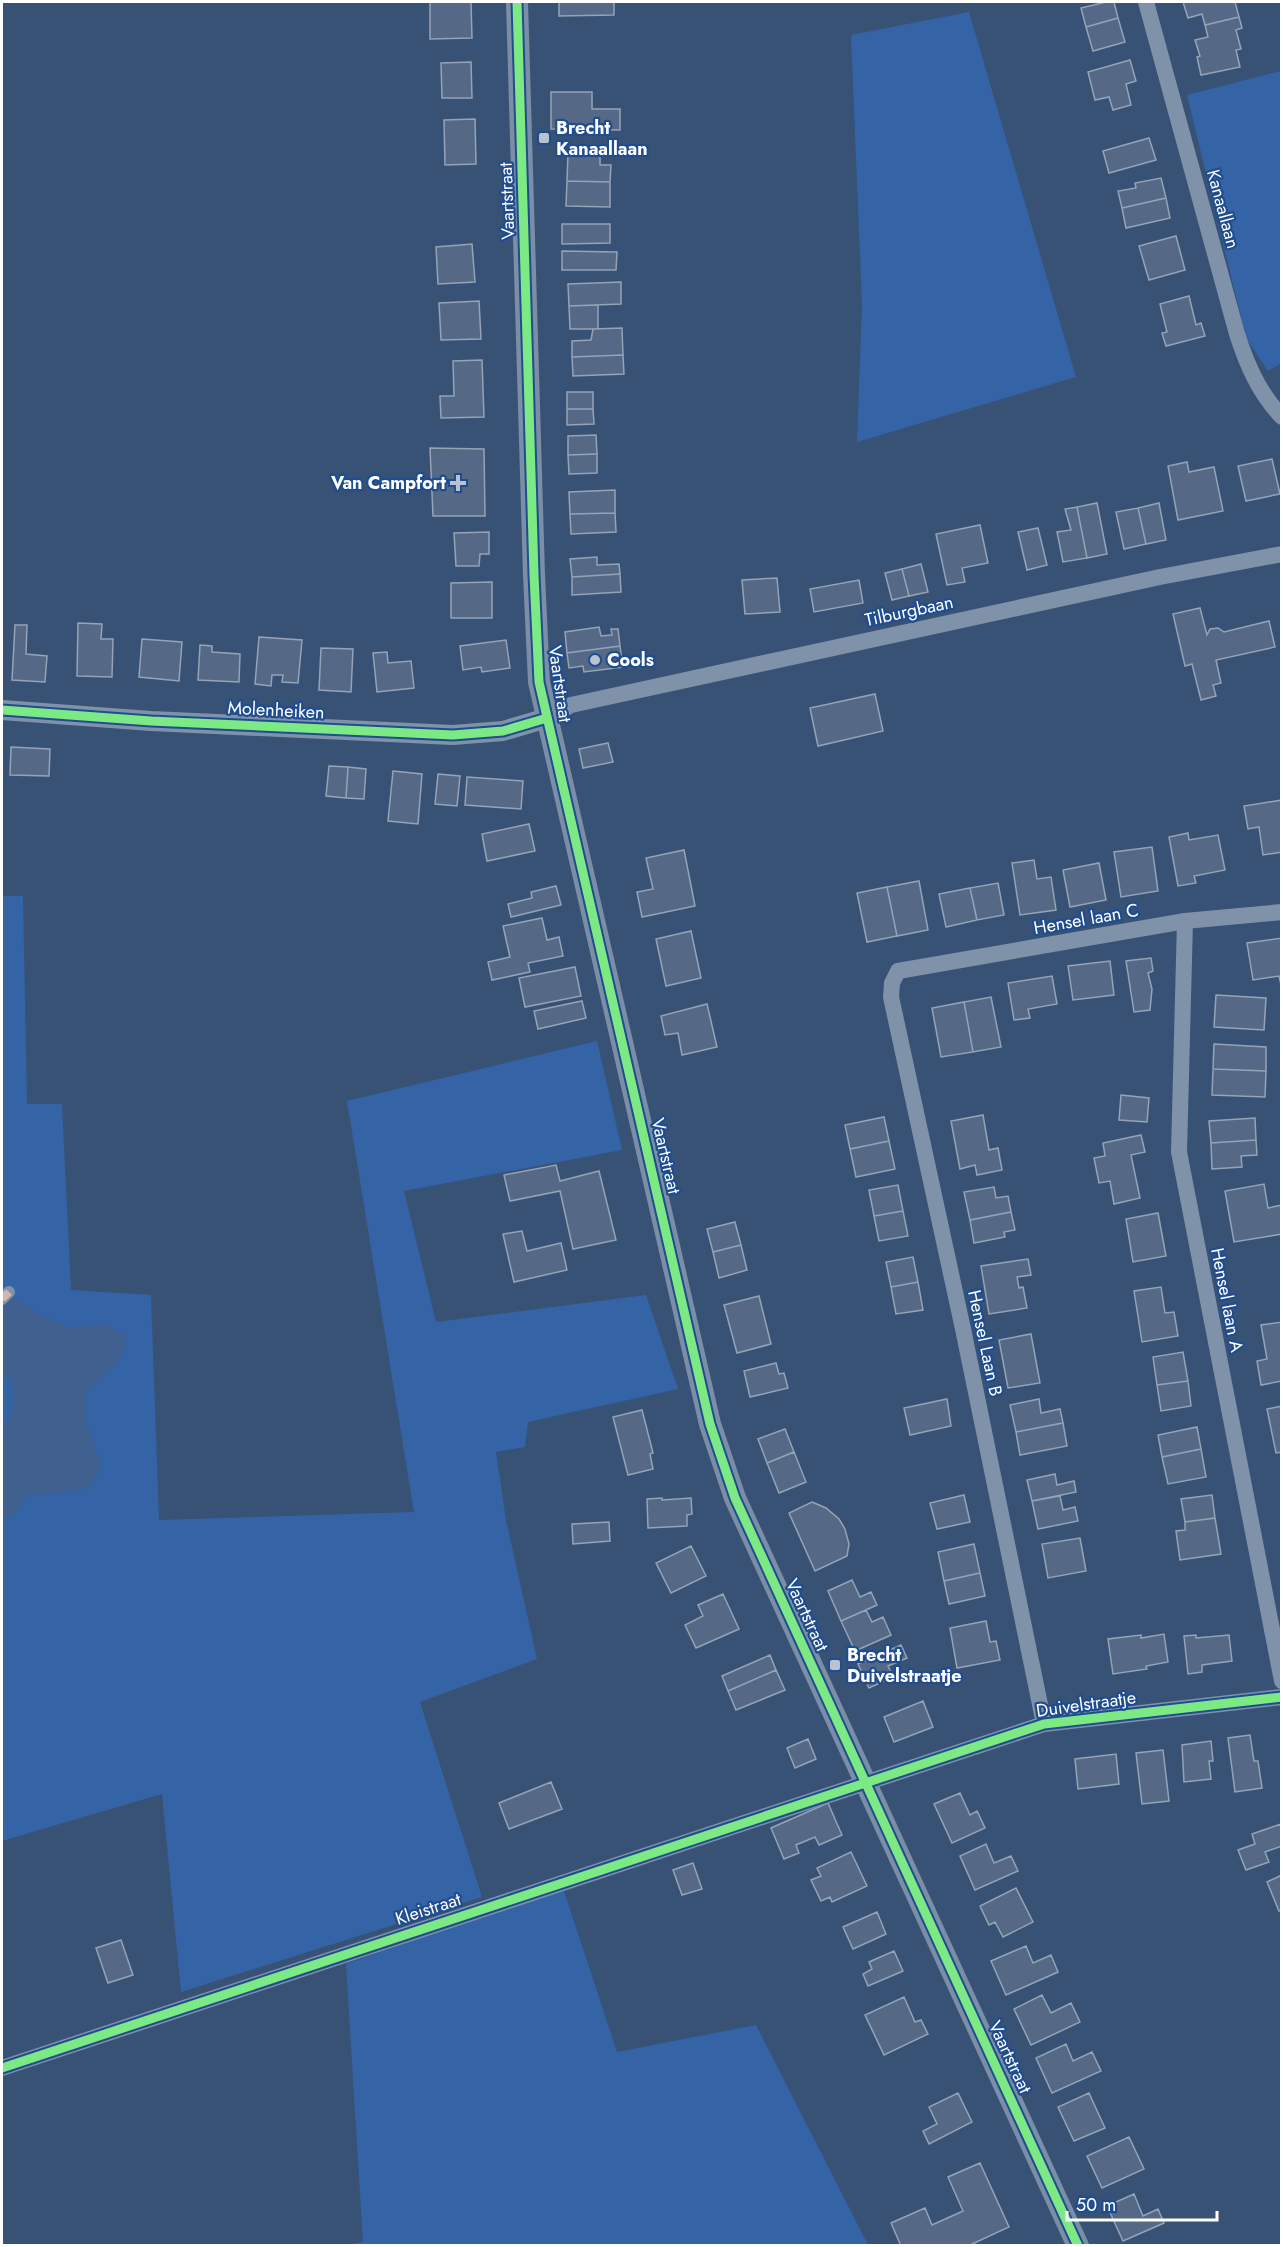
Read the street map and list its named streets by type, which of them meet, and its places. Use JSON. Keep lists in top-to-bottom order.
{
  "streets": {
    "main road": ["Vaartstraat"],
    "street": [
      "Kanaallaan",
      "Tilburgbaan",
      "Molenheiken",
      "Hensel laan C",
      "Hensel laan A",
      "Hensel Laan B",
      "Duivelstraatje",
      "Kleistraat"
    ]
  },
  "crossings": [
    ["Vaartstraat", "Tilburgbaan"],
    ["Vaartstraat", "Molenheiken"],
    ["Vaartstraat", "Duivelstraatje"],
    ["Vaartstraat", "Kleistraat"],
    ["Tilburgbaan", "Molenheiken"],
    ["Hensel laan C", "Hensel laan A"],
    ["Hensel laan C", "Hensel Laan B"],
    ["Hensel Laan B", "Duivelstraatje"],
    ["Duivelstraatje", "Kleistraat"]
  ],
  "places": {
    "transit": ["Brecht Kanaallaan", "Brecht Duivelstraatje"],
    "health": ["Van Campfort"],
    "other": ["Cools"]
  },
  "scale_bar": "50 m"
}
